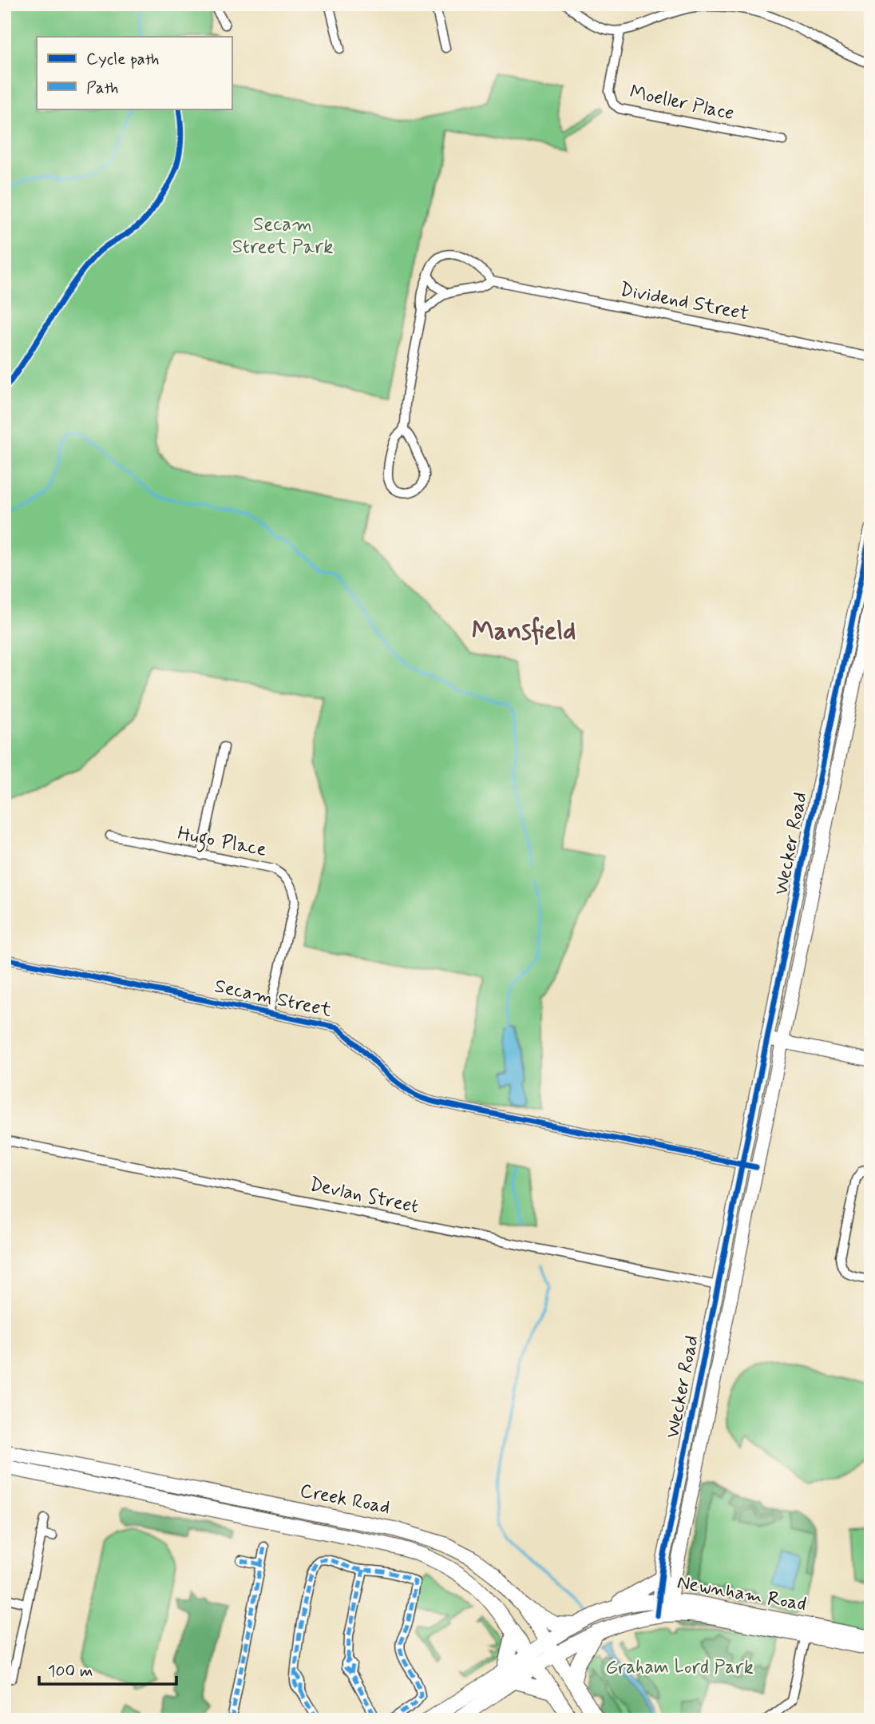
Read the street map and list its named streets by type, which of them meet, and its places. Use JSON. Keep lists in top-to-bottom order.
{
  "streets": {
    "main road": ["Creek Road", "Newnham Road"],
    "street": [
      "Moeller Place",
      "Dividend Street",
      "Hugo Place",
      "Wecker Road",
      "Secam Street",
      "Devlan Street"
    ]
  },
  "crossings": [
    ["Hugo Place", "Secam Street"],
    ["Wecker Road", "Secam Street"],
    ["Wecker Road", "Devlan Street"],
    ["Wecker Road", "Newnham Road"],
    ["Creek Road", "Newnham Road"]
  ],
  "districts": ["Mansfield"],
  "parks": ["Secam Street Park", "Graham Lord Park"],
  "legend": ["Cycle path", "Path"],
  "scale_bar": "100 m"
}
